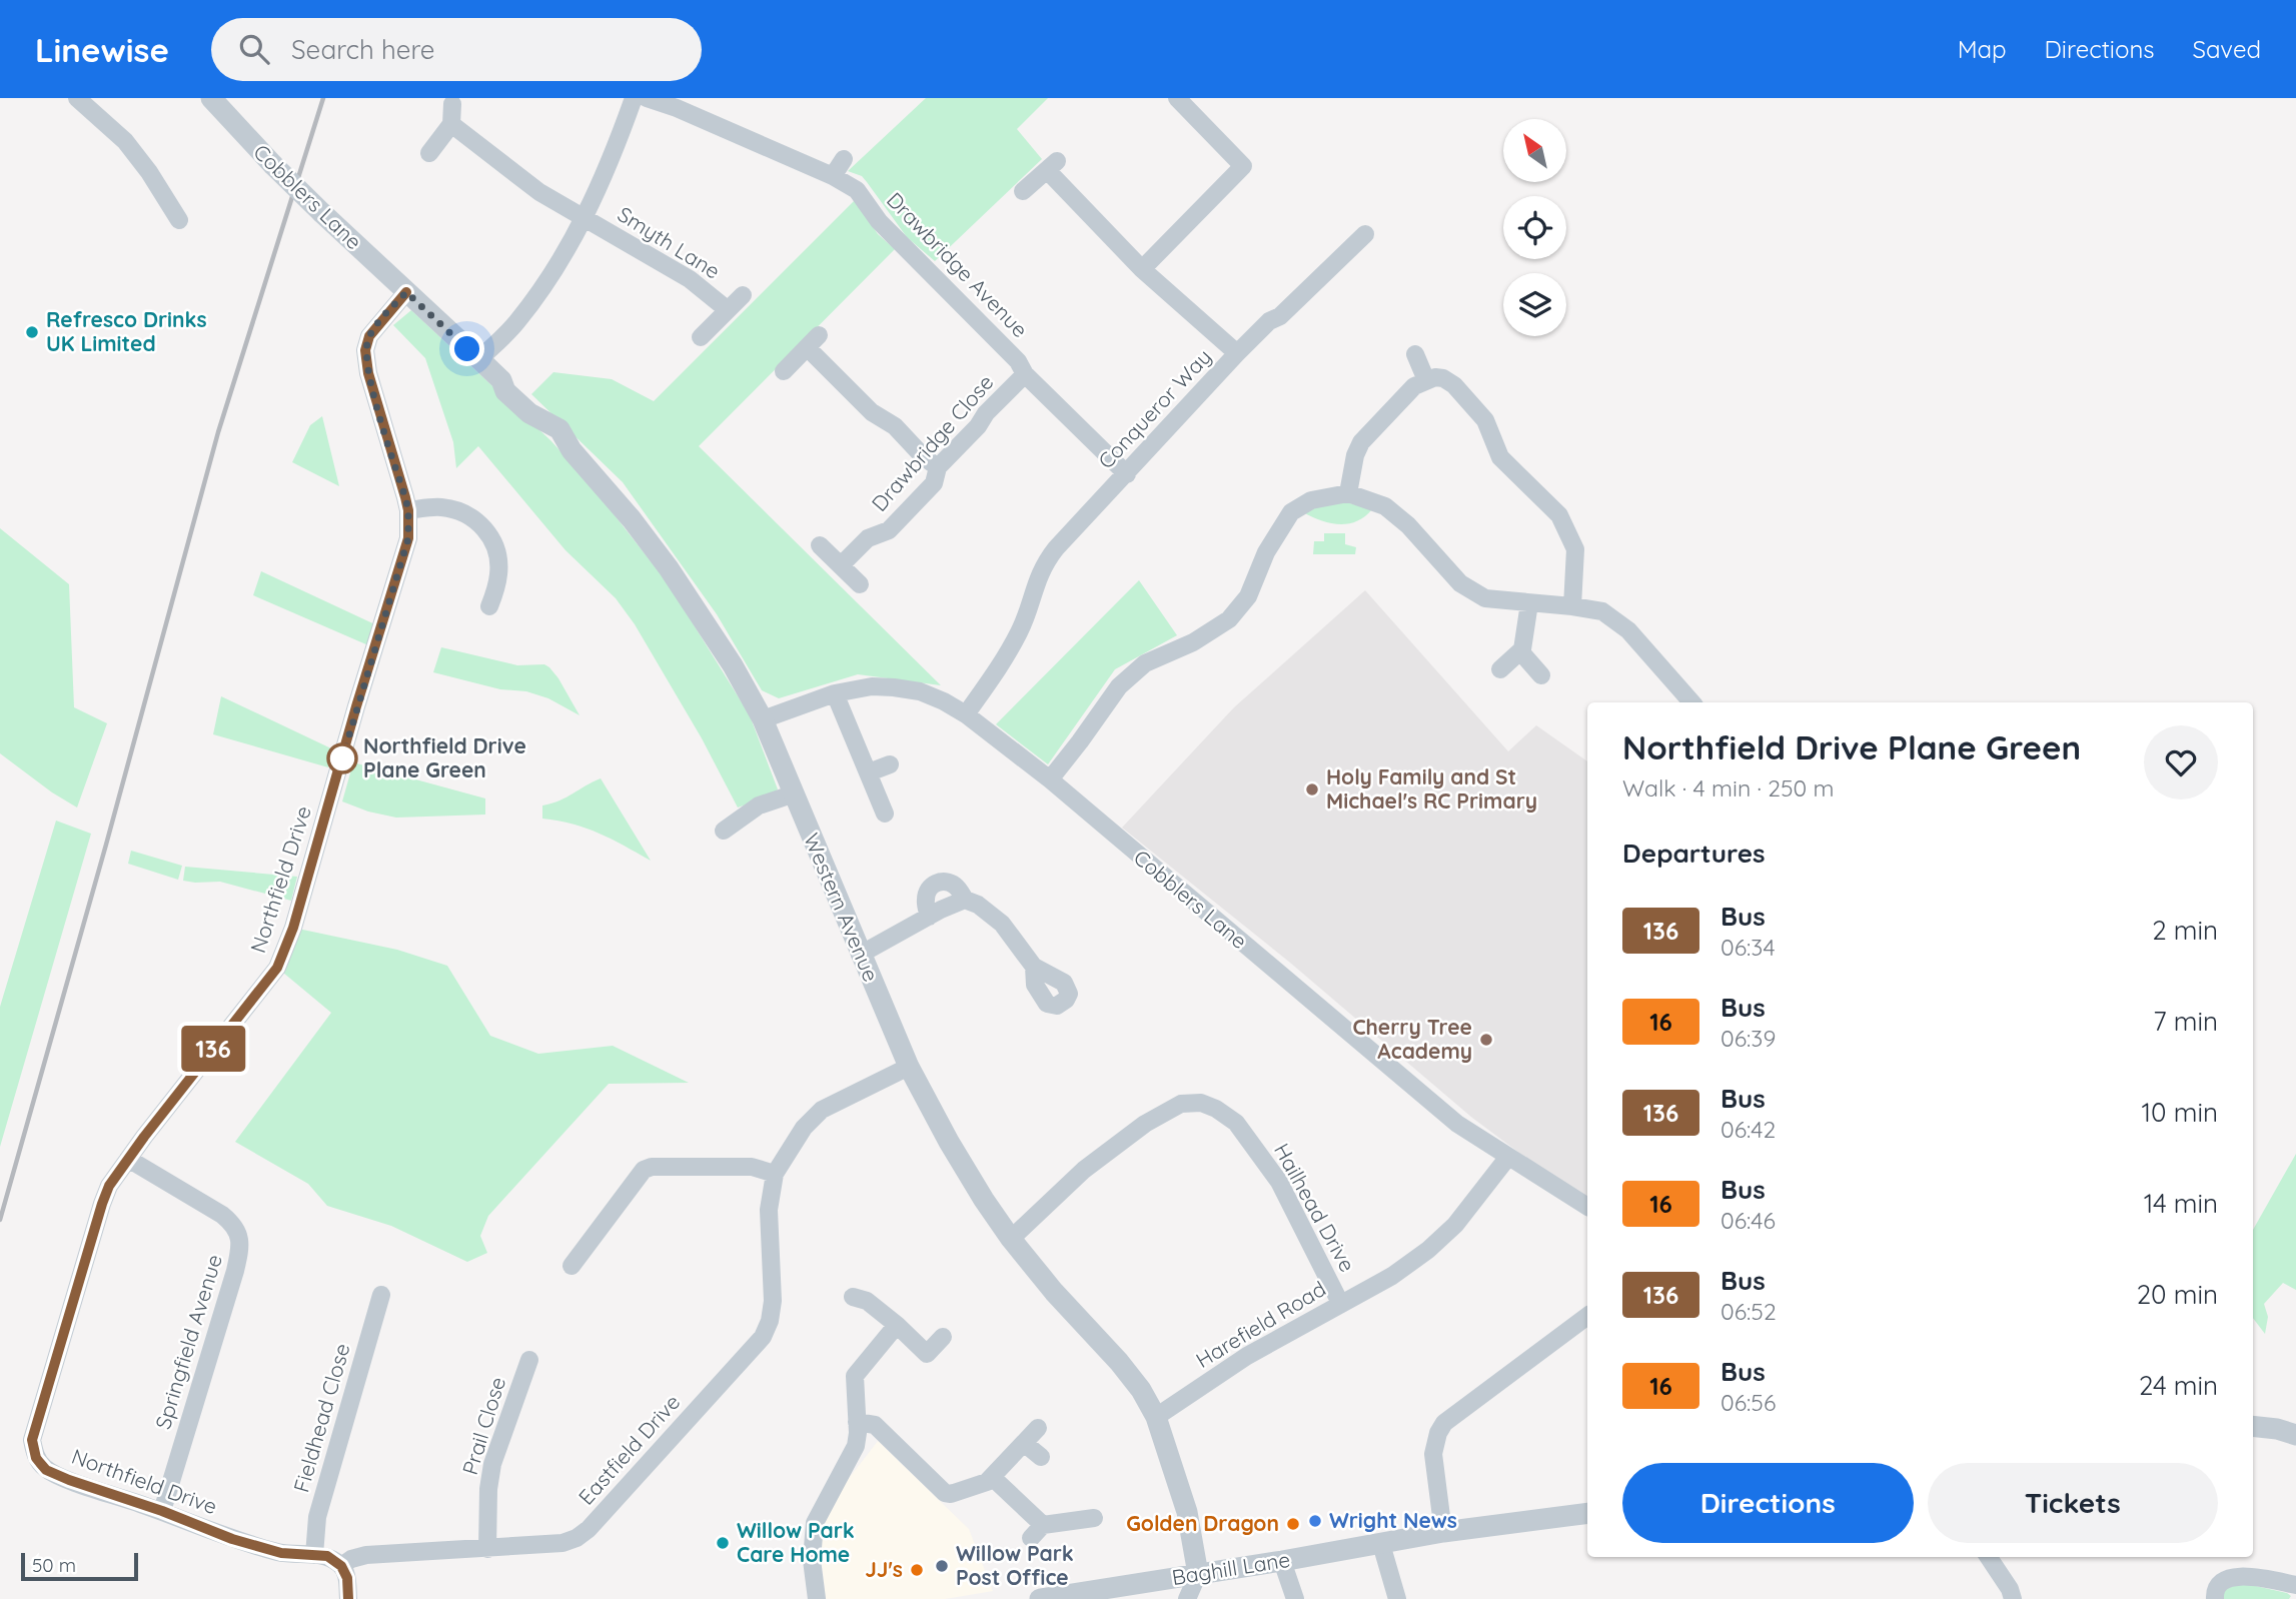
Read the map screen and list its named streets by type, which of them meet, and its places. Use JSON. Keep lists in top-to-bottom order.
{
  "streets": {
    "street": [
      "Cobblers Lane",
      "Smyth Lane",
      "Drawbridge Avenue",
      "Conqueror Way",
      "Drawbridge Close",
      "Northfield Drive",
      "Western Avenue",
      "Hailhead Drive",
      "Harefield Road",
      "Springfield Avenue",
      "Fieldhead Close",
      "Prail Close",
      "Eastfield Drive",
      "Baghill Lane"
    ]
  },
  "crossings": [
    ["Cobblers Lane", "Conqueror Way"],
    ["Cobblers Lane", "Northfield Drive"],
    ["Cobblers Lane", "Western Avenue"],
    ["Cobblers Lane", "Harefield Road"],
    ["Drawbridge Avenue", "Conqueror Way"],
    ["Drawbridge Avenue", "Drawbridge Close"],
    ["Northfield Drive", "Western Avenue"],
    ["Northfield Drive", "Springfield Avenue"],
    ["Northfield Drive", "Fieldhead Close"],
    ["Northfield Drive", "Eastfield Drive"],
    ["Western Avenue", "Hailhead Drive"],
    ["Western Avenue", "Harefield Road"],
    ["Western Avenue", "Eastfield Drive"],
    ["Western Avenue", "Baghill Lane"],
    ["Hailhead Drive", "Harefield Road"],
    ["Prail Close", "Eastfield Drive"]
  ],
  "places": [
    "Refresco Drinks UK Limited",
    "Northfield Drive Plane Green",
    "Holy Family and St Michael's RC Primary",
    "Cherry Tree Academy",
    "Wright News",
    "Golden Dragon",
    "Willow Park Care Home",
    "Willow Park Post Office",
    "JJ's"
  ],
  "lines": ["bus line 136"],
  "scale_bar": "50 m",
  "north": "top left",
  "page": {
    "header": "Linewise",
    "search": "Search here",
    "nav": ["Map", "Directions", "Saved"],
    "on_map": "136",
    "heading": [
      ["Northfield Drive Plane Green", "Walk · 4 min · 250 m"],
      "Departures"
    ],
    "list": [
      {
        "mark": "136",
        "name": "Bus",
        "note": "06:34",
        "value": "2 min"
      },
      {
        "mark": "16",
        "name": "Bus",
        "note": "06:39",
        "value": "7 min"
      },
      {
        "mark": "136",
        "name": "Bus",
        "note": "06:42",
        "value": "10 min"
      },
      {
        "mark": "16",
        "name": "Bus",
        "note": "06:46",
        "value": "14 min"
      },
      {
        "mark": "136",
        "name": "Bus",
        "note": "06:52",
        "value": "20 min"
      },
      {
        "mark": "16",
        "name": "Bus",
        "note": "06:56",
        "value": "24 min"
      }
    ],
    "buttons": ["Directions", "Tickets"],
    "scale": "50 m"
  }
}
